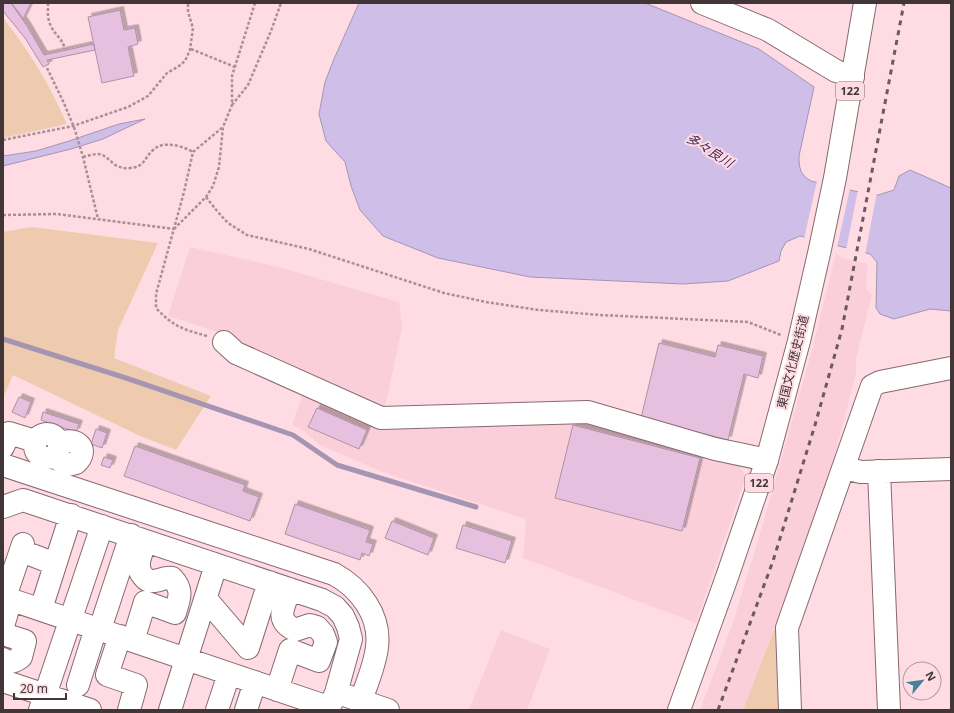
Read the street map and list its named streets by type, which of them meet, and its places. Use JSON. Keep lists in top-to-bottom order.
{
  "streets": {
    "main road": ["122", "東国文化歴史街道"]
  },
  "water": ["多々良川"],
  "scale_bar": "20 m",
  "north": "top right"
}
